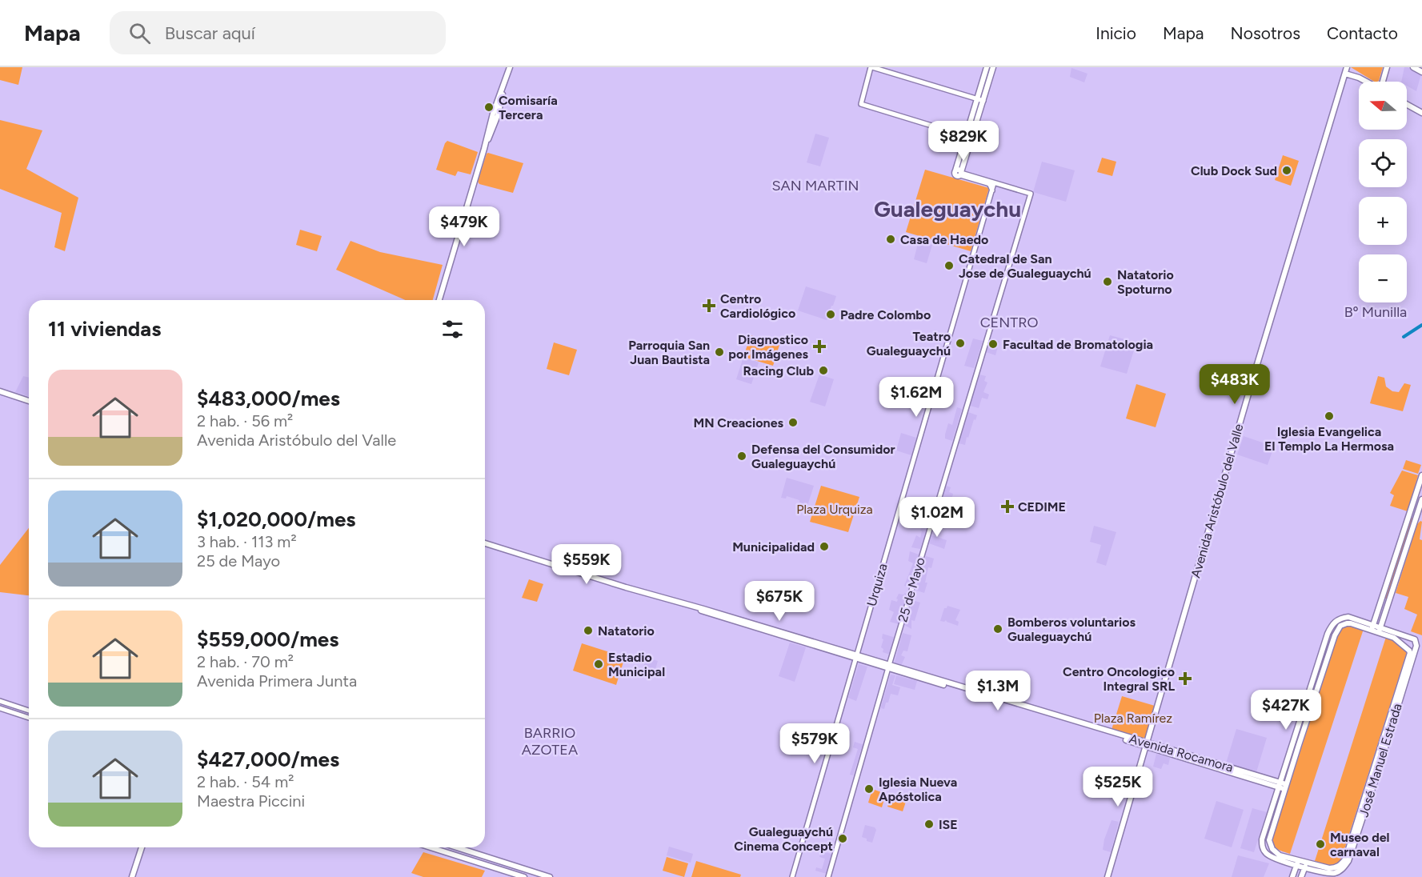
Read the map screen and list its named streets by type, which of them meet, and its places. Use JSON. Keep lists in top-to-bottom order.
{
  "streets": {
    "main road": ["Avenida Aristóbulo del Valle", "Avenida Rocamora", "José Manuel Estrada"],
    "street": ["Urquiza", "25 de Mayo"]
  },
  "crossings": [
    ["Avenida Aristóbulo del Valle", "Avenida Rocamora"],
    ["Urquiza", "25 de Mayo"],
    ["Urquiza", "Avenida Rocamora"],
    ["25 de Mayo", "Avenida Rocamora"]
  ],
  "districts": [
    "SAN MARTIN",
    "Gualeguaychu",
    "Bº Munilla",
    "CENTRO",
    "BARRIO AZOTEA"
  ],
  "parks": ["Plaza Urquiza", "Plaza Ramírez"],
  "places": {
    "other": [
      "Comisaría Tercera",
      "Club Dock Sud",
      "Casa de Haedo",
      "Catedral de San Jose de Gualeguaychú",
      "Natatorio Spoturno",
      "Padre Colombo",
      "Teatro Gualeguaychú",
      "Facultad de Bromatologia",
      "Parroquia San Juan Bautista",
      "Racing Club",
      "Iglesia Evangelica El Templo La Hermosa",
      "MN Creaciones",
      "Defensa del Consumidor Gualeguaychú",
      "Municipalidad",
      "Bomberos voluntarios Gualeguaychú",
      "Natatorio",
      "Estadio Municipal",
      "Iglesia Nueva Apóstolica",
      "ISE",
      "Gualeguaychú Cinema Concept",
      "Museo del carnaval"
    ],
    "health": [
      "Centro Cardiológico",
      "Diagnostico por Imágenes",
      "CEDIME",
      "Centro Oncologico Integral SRL"
    ]
  },
  "north": "left",
  "page": {
    "header": "Mapa",
    "search": "Buscar aquí",
    "nav": [
      "Inicio",
      "Mapa",
      "Nosotros",
      "Contacto"
    ],
    "map_buttons": ["+", "−"],
    "price": [
      "$829K",
      "$479K",
      "$483K",
      "$1.62M",
      "$1.02M",
      "$559K",
      "$675K",
      "$1.3M",
      "$427K",
      "$579K",
      "$525K"
    ],
    "heading": "11 viviendas",
    "list": [
      {
        "name": "$483,000/mes",
        "note": "2 hab. · 56 m² · Avenida Aristóbulo del Valle"
      },
      {
        "name": "$1,020,000/mes",
        "note": "3 hab. · 113 m² · 25 de Mayo"
      },
      {
        "name": "$559,000/mes",
        "note": "2 hab. · 70 m² · Avenida Primera Junta"
      },
      {
        "name": "$427,000/mes",
        "note": "2 hab. · 54 m² · Maestra Piccini"
      }
    ]
  }
}
